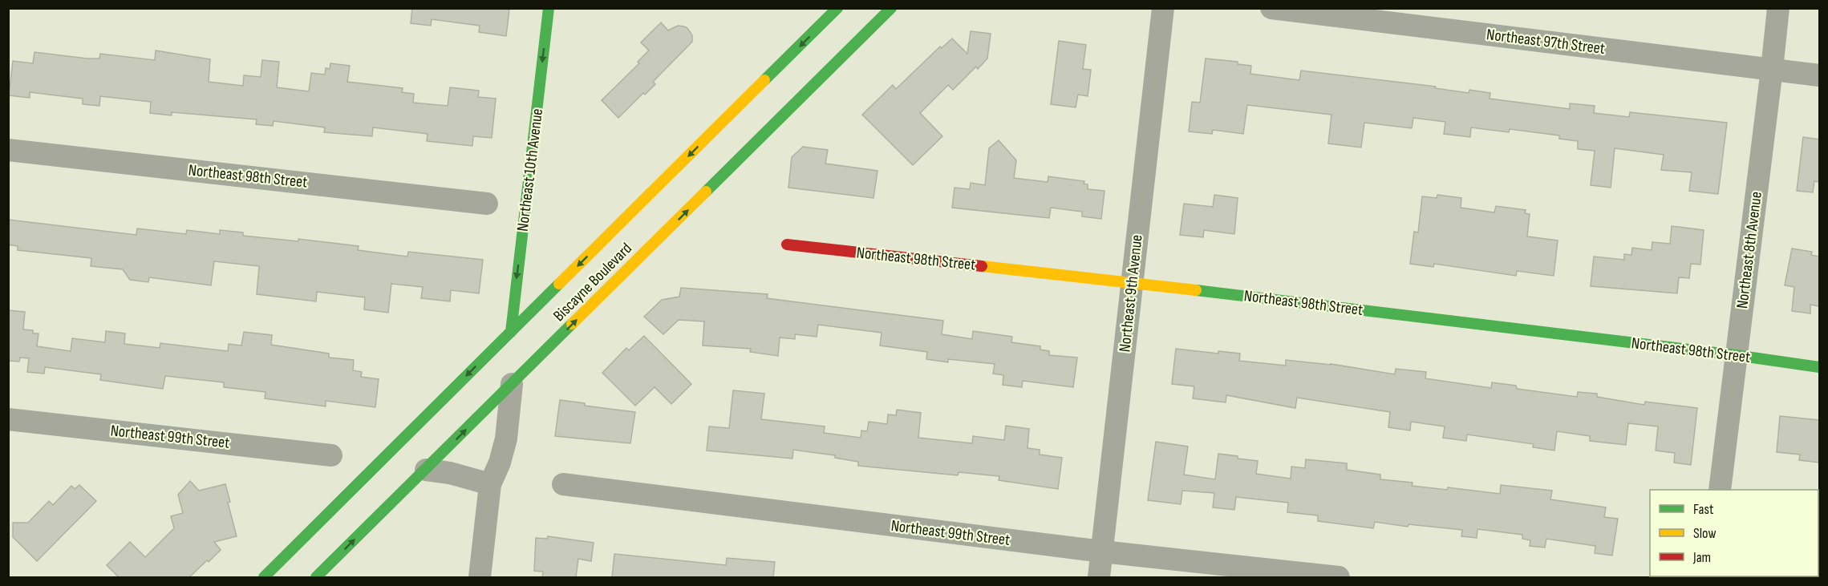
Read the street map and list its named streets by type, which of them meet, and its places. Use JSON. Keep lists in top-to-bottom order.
{
  "streets": {
    "main road": ["Northeast 10th Avenue", "Northeast 98th Street", "Biscayne Boulevard"],
    "street": [
      "Northeast 97th Street",
      "Northeast 8th Avenue",
      "Northeast 9th Avenue",
      "Northeast 99th Street"
    ]
  },
  "crossings": [
    ["Northeast 97th Street", "Northeast 8th Avenue"],
    ["Northeast 10th Avenue", "Biscayne Boulevard"],
    ["Northeast 98th Street", "Northeast 8th Avenue"],
    ["Northeast 98th Street", "Northeast 9th Avenue"],
    ["Northeast 9th Avenue", "Northeast 99th Street"]
  ],
  "one_way": ["Northeast 10th Avenue"],
  "legend": ["Fast", "Slow", "Jam"]
}
